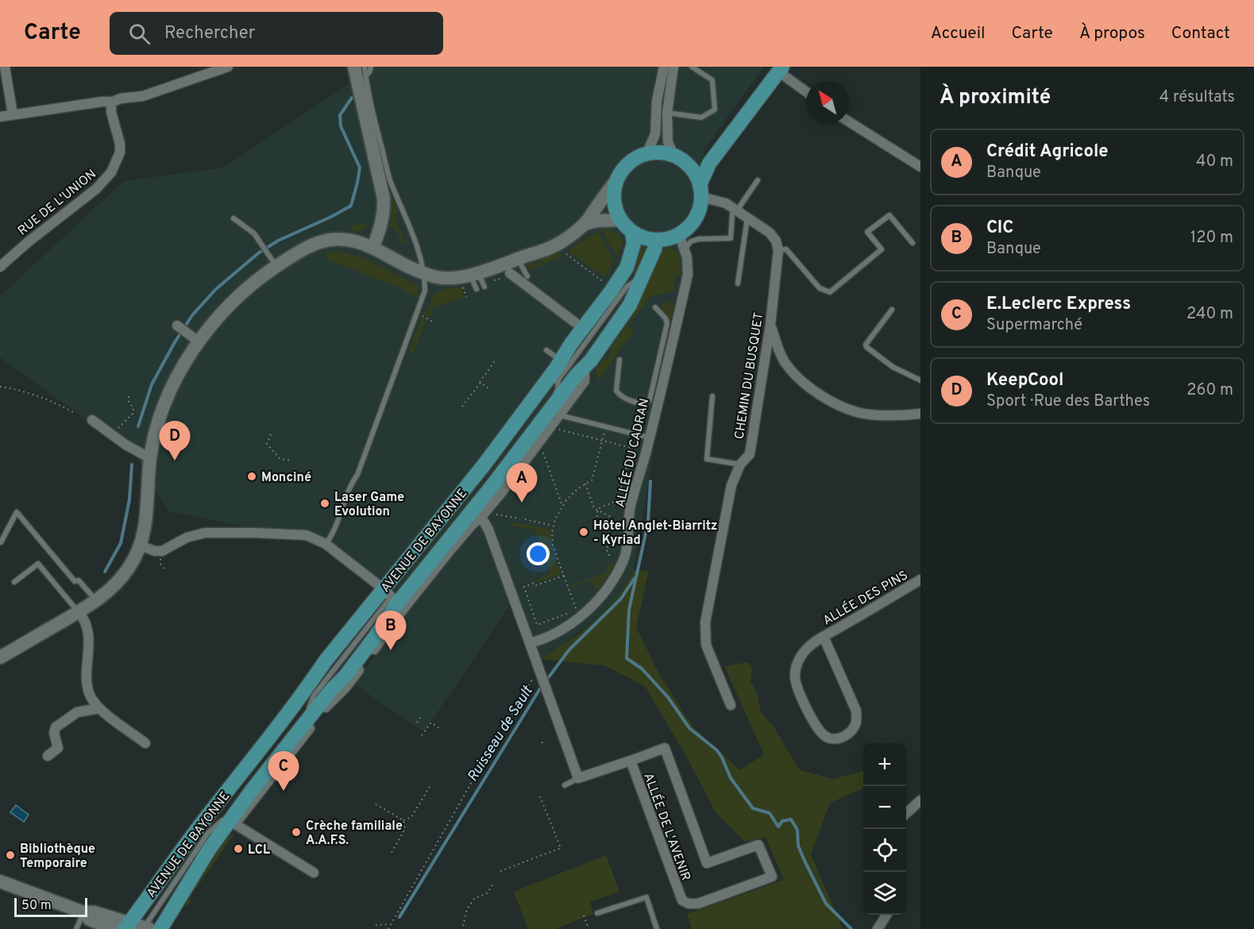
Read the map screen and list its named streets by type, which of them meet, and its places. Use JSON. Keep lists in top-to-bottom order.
{
  "streets": {
    "main road": ["AVENUE DE BAYONNE"],
    "street": [
      "RUE DE L'UNION",
      "CHEMIN DU BUSQUET",
      "ALLÉE DU CADRAN",
      "ALLÉE DES PINS",
      "ALLÉE DE L'AVENIR"
    ]
  },
  "crossings": [
    ["ALLÉE DU CADRAN", "AVENUE DE BAYONNE"]
  ],
  "water": ["Ruisseau de Sault"],
  "places": [
    "Monciné",
    "Laser Game Evolution",
    "Hôtel Anglet-Biarritz - Kyriad",
    "Crèche familiale A.A.F.S.",
    "LCL",
    "Bibliothèque Temporaire"
  ],
  "scale_bar": "50 m",
  "north": "top left",
  "page": {
    "header": "Carte",
    "search": "Rechercher",
    "nav": [
      "Accueil",
      "Carte",
      "À propos",
      "Contact"
    ],
    "heading": ["À proximité", "4 résultats"],
    "list": [
      {
        "mark": "A",
        "name": "Crédit Agricole",
        "note": "Banque",
        "value": "40 m"
      },
      {
        "mark": "B",
        "name": "CIC",
        "note": "Banque",
        "value": "120 m"
      },
      {
        "mark": "C",
        "name": "E.Leclerc Express",
        "note": "Supermarché",
        "value": "240 m"
      },
      {
        "mark": "D",
        "name": "KeepCool",
        "note": "Sport · Rue des Barthes",
        "value": "260 m"
      }
    ],
    "pins": [
      "D",
      "A",
      "B",
      "C"
    ],
    "map_buttons": ["+", "−"],
    "scale": "50 m"
  }
}
